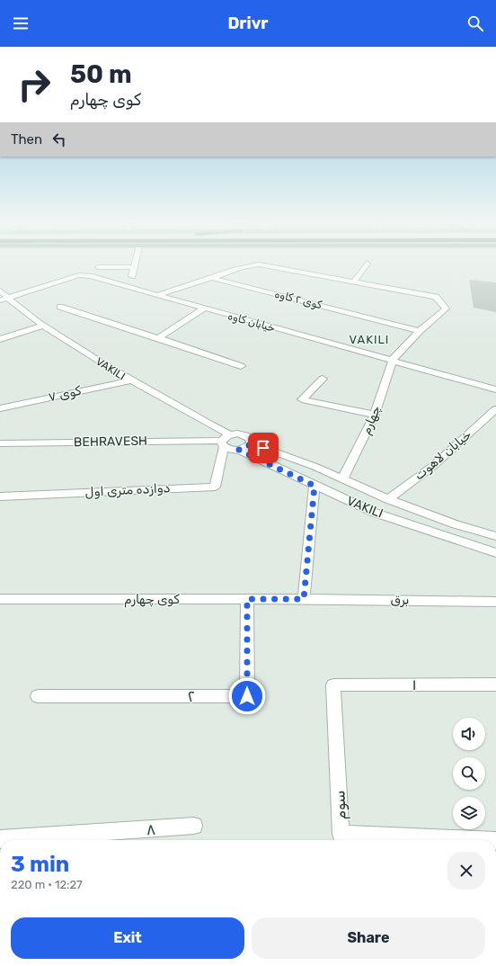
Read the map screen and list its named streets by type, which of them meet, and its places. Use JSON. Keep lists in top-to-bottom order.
{
  "streets": {
    "street": [
      "کوی ۲ کاوه",
      "خیابان کاوه",
      "VAKILI",
      "کوی ۷",
      "چهارم",
      "BEHRAVESH",
      "خیابان لاهوت",
      "دوازده متری اول",
      "کوی چهارم",
      "برق",
      "۱",
      "۲",
      "سوم",
      "۸"
    ]
  },
  "crossings": [
    ["خیابان کاوه", "VAKILI"],
    ["خیابان کاوه", "چهارم"],
    ["VAKILI", "کوی ۷"],
    ["VAKILI", "چهارم"],
    ["VAKILI", "BEHRAVESH"],
    ["VAKILI", "خیابان لاهوت"],
    ["VAKILI", "دوازده متری اول"],
    ["BEHRAVESH", "دوازده متری اول"],
    ["کوی چهارم", "برق"],
    ["کوی چهارم", "۲"],
    ["۱", "سوم"]
  ],
  "districts": ["VAKILI"],
  "page": {
    "header": "Drivr",
    "turn": ["50 m", "کوی چهارم"],
    "then": "Then",
    "heading": ["3 min", "220 m · 12:27"],
    "buttons": ["Exit", "Share"]
  }
}
